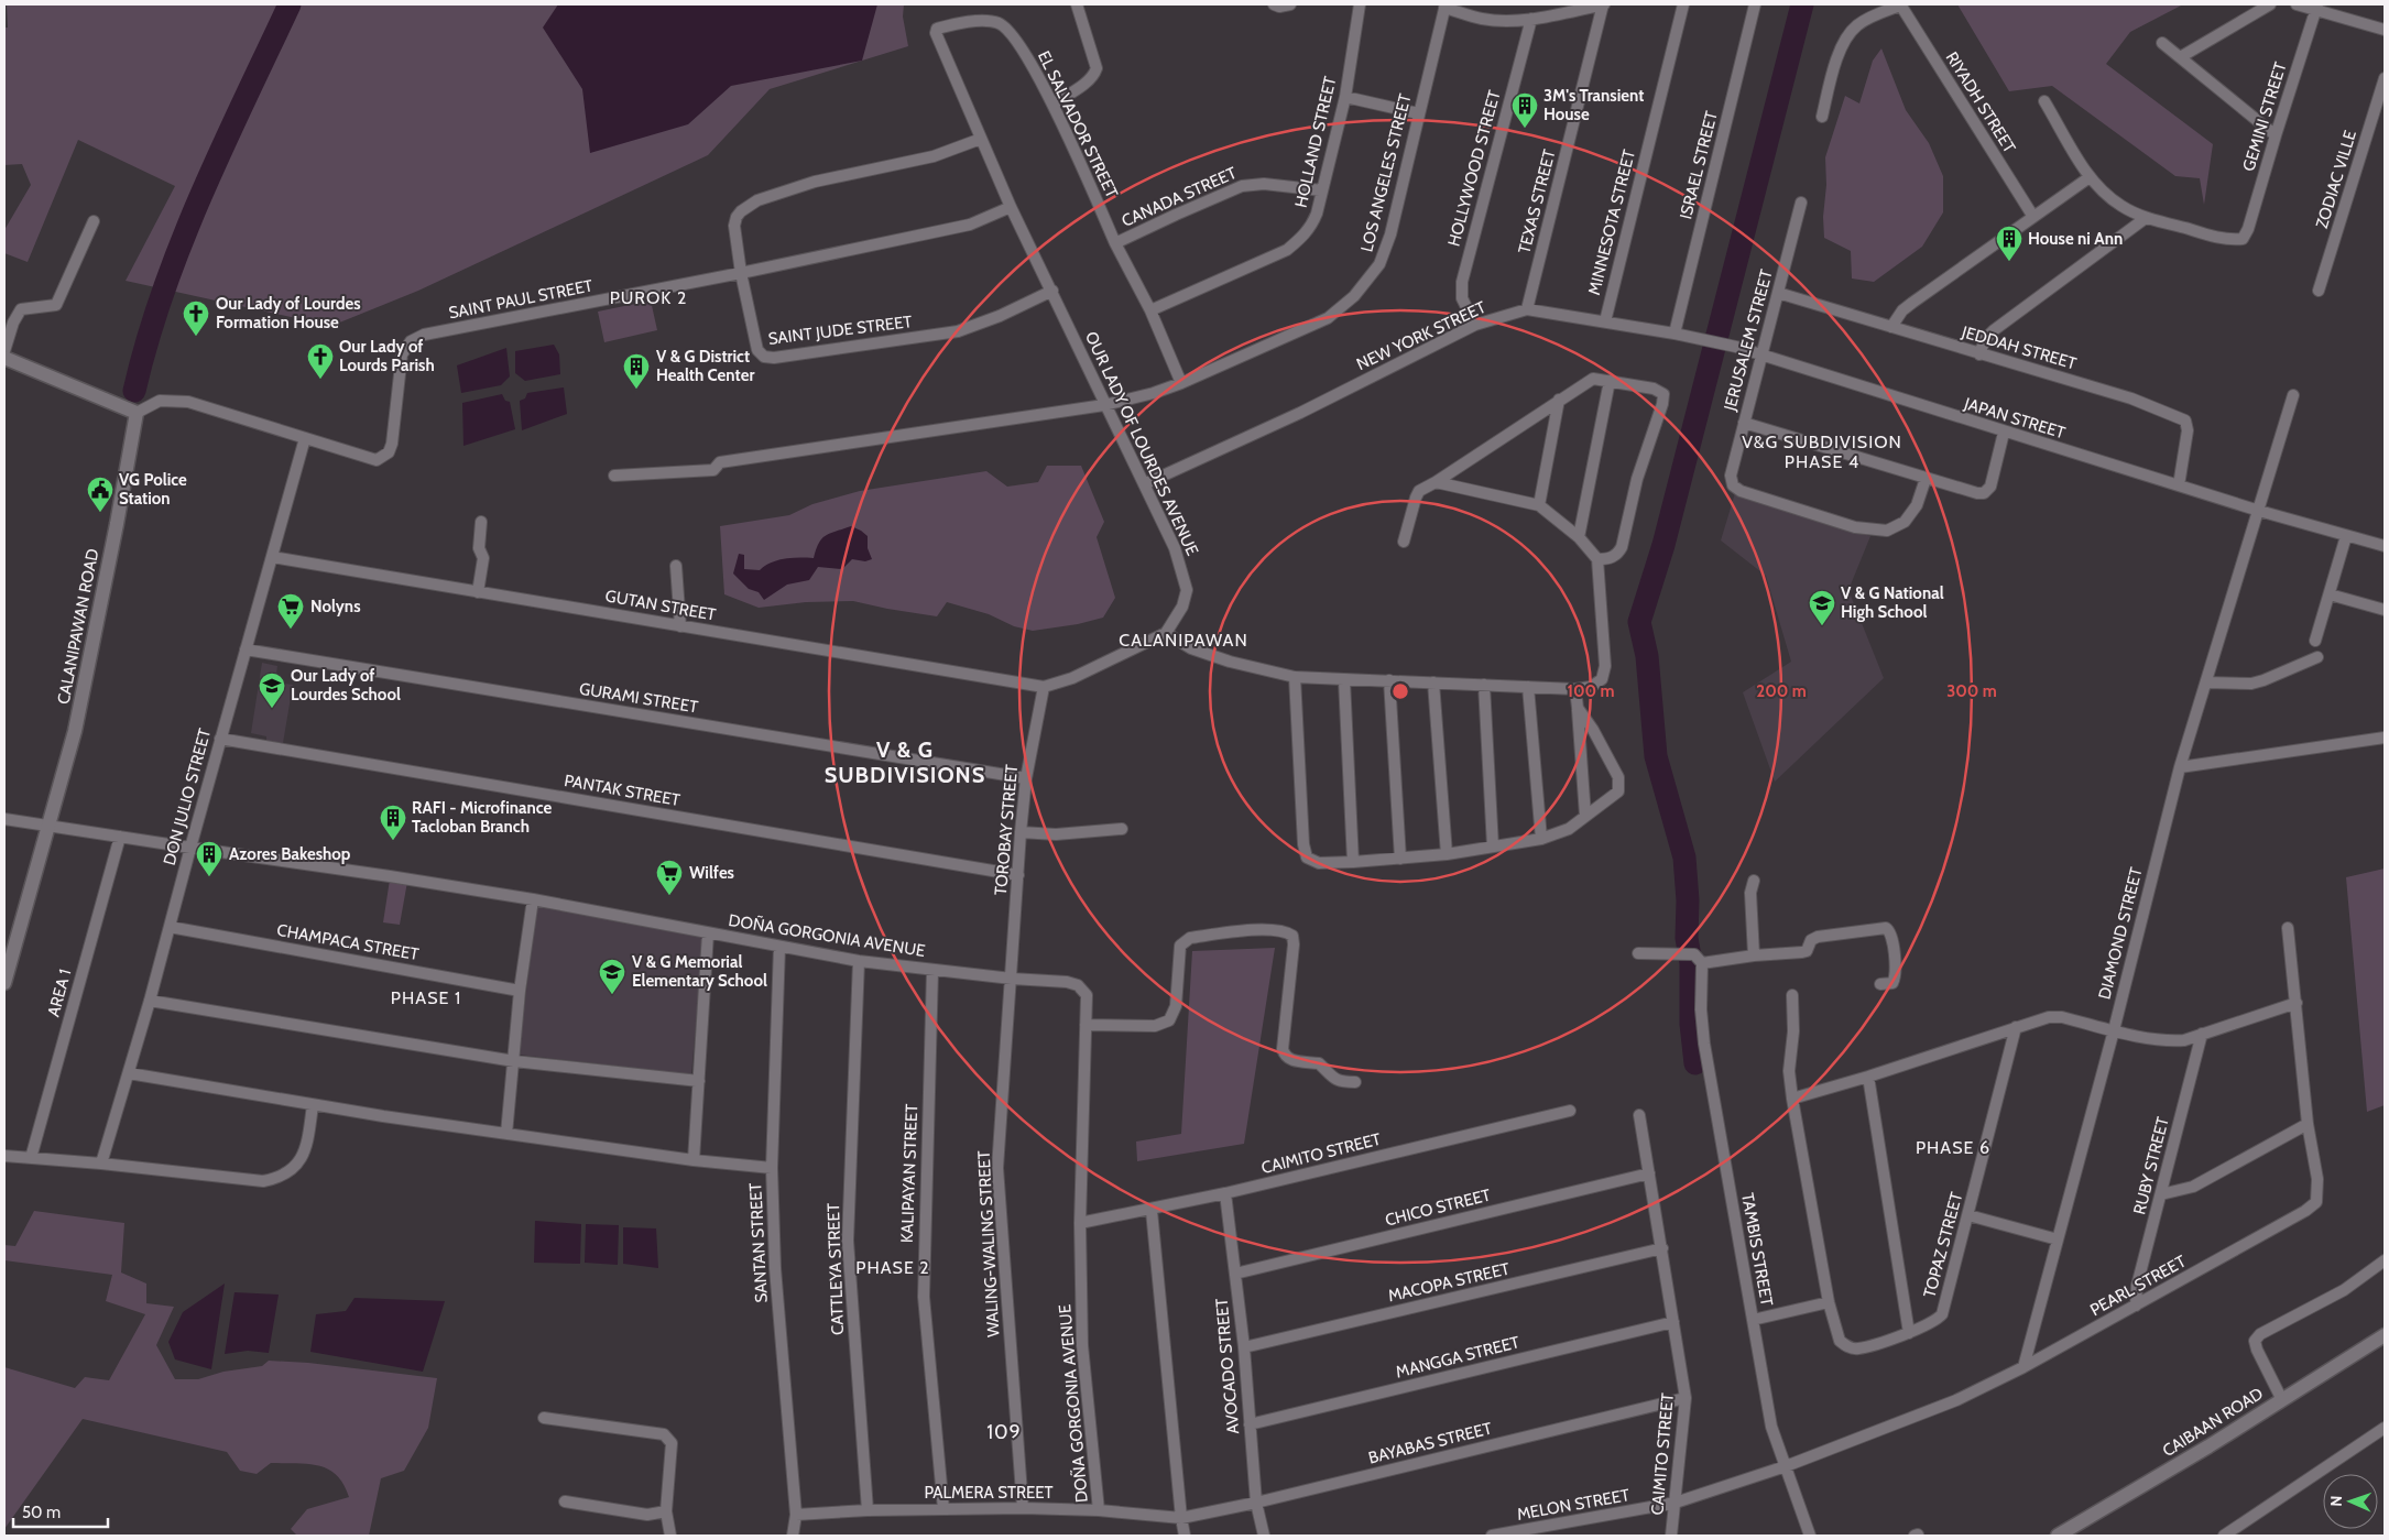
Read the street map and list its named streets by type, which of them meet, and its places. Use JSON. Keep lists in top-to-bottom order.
{
  "streets": {
    "street": [
      "RIYADH STREET",
      "GEMINI STREET",
      "EL SALVADOR STREET",
      "HOLLAND STREET",
      "ISRAEL STREET",
      "HOLLYWOOD STREET",
      "LOS ANGELES STREET",
      "ZODIAC VILLE",
      "CANADA STREET",
      "TEXAS STREET",
      "MINNESOTA STREET",
      "SAINT PAUL STREET",
      "SAINT JUDE STREET",
      "NEW YORK STREET",
      "JERUSALEM STREET",
      "JEDDAH STREET",
      "JAPAN STREET",
      "OUR LADY OF LOURDES AVENUE",
      "GUTAN STREET",
      "CALANIPAWAN ROAD",
      "GURAMI STREET",
      "PANTAK STREET",
      "DON JULIO STREET",
      "TOROBAY STREET",
      "DIAMOND STREET",
      "DOÑA GORGONIA AVENUE",
      "CHAMPACA STREET",
      "AREA 1",
      "CAIMITO STREET",
      "RUBY STREET",
      "KALIPAYAN STREET",
      "CHICO STREET",
      "SANTAN STREET",
      "WALING-WALING STREET",
      "TOPAZ STREET",
      "TAMBIS STREET",
      "CATTLEYA STREET",
      "MACOPA STREET",
      "PEARL STREET",
      "MANGGA STREET",
      "AVOCADO STREET",
      "CAIBAAN ROAD",
      "BAYABAS STREET",
      "PALMERA STREET",
      "MELON STREET"
    ]
  },
  "crossings": [
    ["EL SALVADOR STREET", "CANADA STREET"],
    ["EL SALVADOR STREET", "OUR LADY OF LOURDES AVENUE"],
    ["HOLLAND STREET", "CANADA STREET"],
    ["ISRAEL STREET", "NEW YORK STREET"],
    ["HOLLYWOOD STREET", "NEW YORK STREET"],
    ["LOS ANGELES STREET", "CANADA STREET"],
    ["LOS ANGELES STREET", "OUR LADY OF LOURDES AVENUE"],
    ["TEXAS STREET", "NEW YORK STREET"],
    ["MINNESOTA STREET", "NEW YORK STREET"],
    ["SAINT PAUL STREET", "SAINT JUDE STREET"],
    ["SAINT PAUL STREET", "OUR LADY OF LOURDES AVENUE"],
    ["SAINT PAUL STREET", "CALANIPAWAN ROAD"],
    ["SAINT PAUL STREET", "DON JULIO STREET"],
    ["SAINT JUDE STREET", "OUR LADY OF LOURDES AVENUE"],
    ["NEW YORK STREET", "JERUSALEM STREET"],
    ["NEW YORK STREET", "JAPAN STREET"],
    ["NEW YORK STREET", "OUR LADY OF LOURDES AVENUE"],
    ["JERUSALEM STREET", "JEDDAH STREET"],
    ["JERUSALEM STREET", "JAPAN STREET"],
    ["JEDDAH STREET", "JAPAN STREET"],
    ["JAPAN STREET", "DIAMOND STREET"],
    ["GUTAN STREET", "DON JULIO STREET"],
    ["GUTAN STREET", "TOROBAY STREET"],
    ["CALANIPAWAN ROAD", "DOÑA GORGONIA AVENUE"],
    ["GURAMI STREET", "DON JULIO STREET"],
    ["GURAMI STREET", "TOROBAY STREET"],
    ["PANTAK STREET", "DON JULIO STREET"],
    ["PANTAK STREET", "TOROBAY STREET"],
    ["DON JULIO STREET", "DOÑA GORGONIA AVENUE"],
    ["DON JULIO STREET", "CHAMPACA STREET"],
    ["TOROBAY STREET", "DOÑA GORGONIA AVENUE"],
    ["TOROBAY STREET", "WALING-WALING STREET"],
    ["DIAMOND STREET", "PEARL STREET"],
    ["DOÑA GORGONIA AVENUE", "AREA 1"],
    ["DOÑA GORGONIA AVENUE", "CAIMITO STREET"],
    ["DOÑA GORGONIA AVENUE", "KALIPAYAN STREET"],
    ["DOÑA GORGONIA AVENUE", "SANTAN STREET"],
    ["DOÑA GORGONIA AVENUE", "WALING-WALING STREET"],
    ["DOÑA GORGONIA AVENUE", "CATTLEYA STREET"],
    ["DOÑA GORGONIA AVENUE", "PALMERA STREET"],
    ["CAIMITO STREET", "CHICO STREET"],
    ["CAIMITO STREET", "MACOPA STREET"],
    ["CAIMITO STREET", "MANGGA STREET"],
    ["CAIMITO STREET", "AVOCADO STREET"],
    ["CAIMITO STREET", "BAYABAS STREET"],
    ["CAIMITO STREET", "MELON STREET"],
    ["RUBY STREET", "PEARL STREET"],
    ["KALIPAYAN STREET", "PALMERA STREET"],
    ["CHICO STREET", "AVOCADO STREET"],
    ["SANTAN STREET", "PALMERA STREET"],
    ["WALING-WALING STREET", "PALMERA STREET"],
    ["TAMBIS STREET", "PEARL STREET"],
    ["CATTLEYA STREET", "PALMERA STREET"],
    ["MACOPA STREET", "AVOCADO STREET"],
    ["PEARL STREET", "MELON STREET"],
    ["MANGGA STREET", "AVOCADO STREET"],
    ["AVOCADO STREET", "BAYABAS STREET"],
    ["BAYABAS STREET", "PALMERA STREET"]
  ],
  "districts": [
    "PUROK 2",
    "V&G SUBDIVISION PHASE 4",
    "CALANIPAWAN",
    "V & G SUBDIVISIONS",
    "PHASE 1",
    "PHASE 6",
    "PHASE 2",
    "109"
  ],
  "places": {
    "building": [
      "3M's Transient House",
      "House ni Ann",
      "V & G District Health Center",
      "RAFI - Microfinance Tacloban Branch",
      "Azores Bakeshop"
    ],
    "church": ["Our Lady of Lourdes Formation House", "Our Lady of Lourds Parish"],
    "public building": ["VG Police Station"],
    "school or university": ["V & G National High School", "Our Lady of Lourdes School", "V & G Memorial Elementary School"],
    "supermarket": ["Nolyns", "Wilfes"]
  },
  "scale_bar": "50 m",
  "north": "left",
  "rings": ["100 m", "200 m", "300 m"]
}
